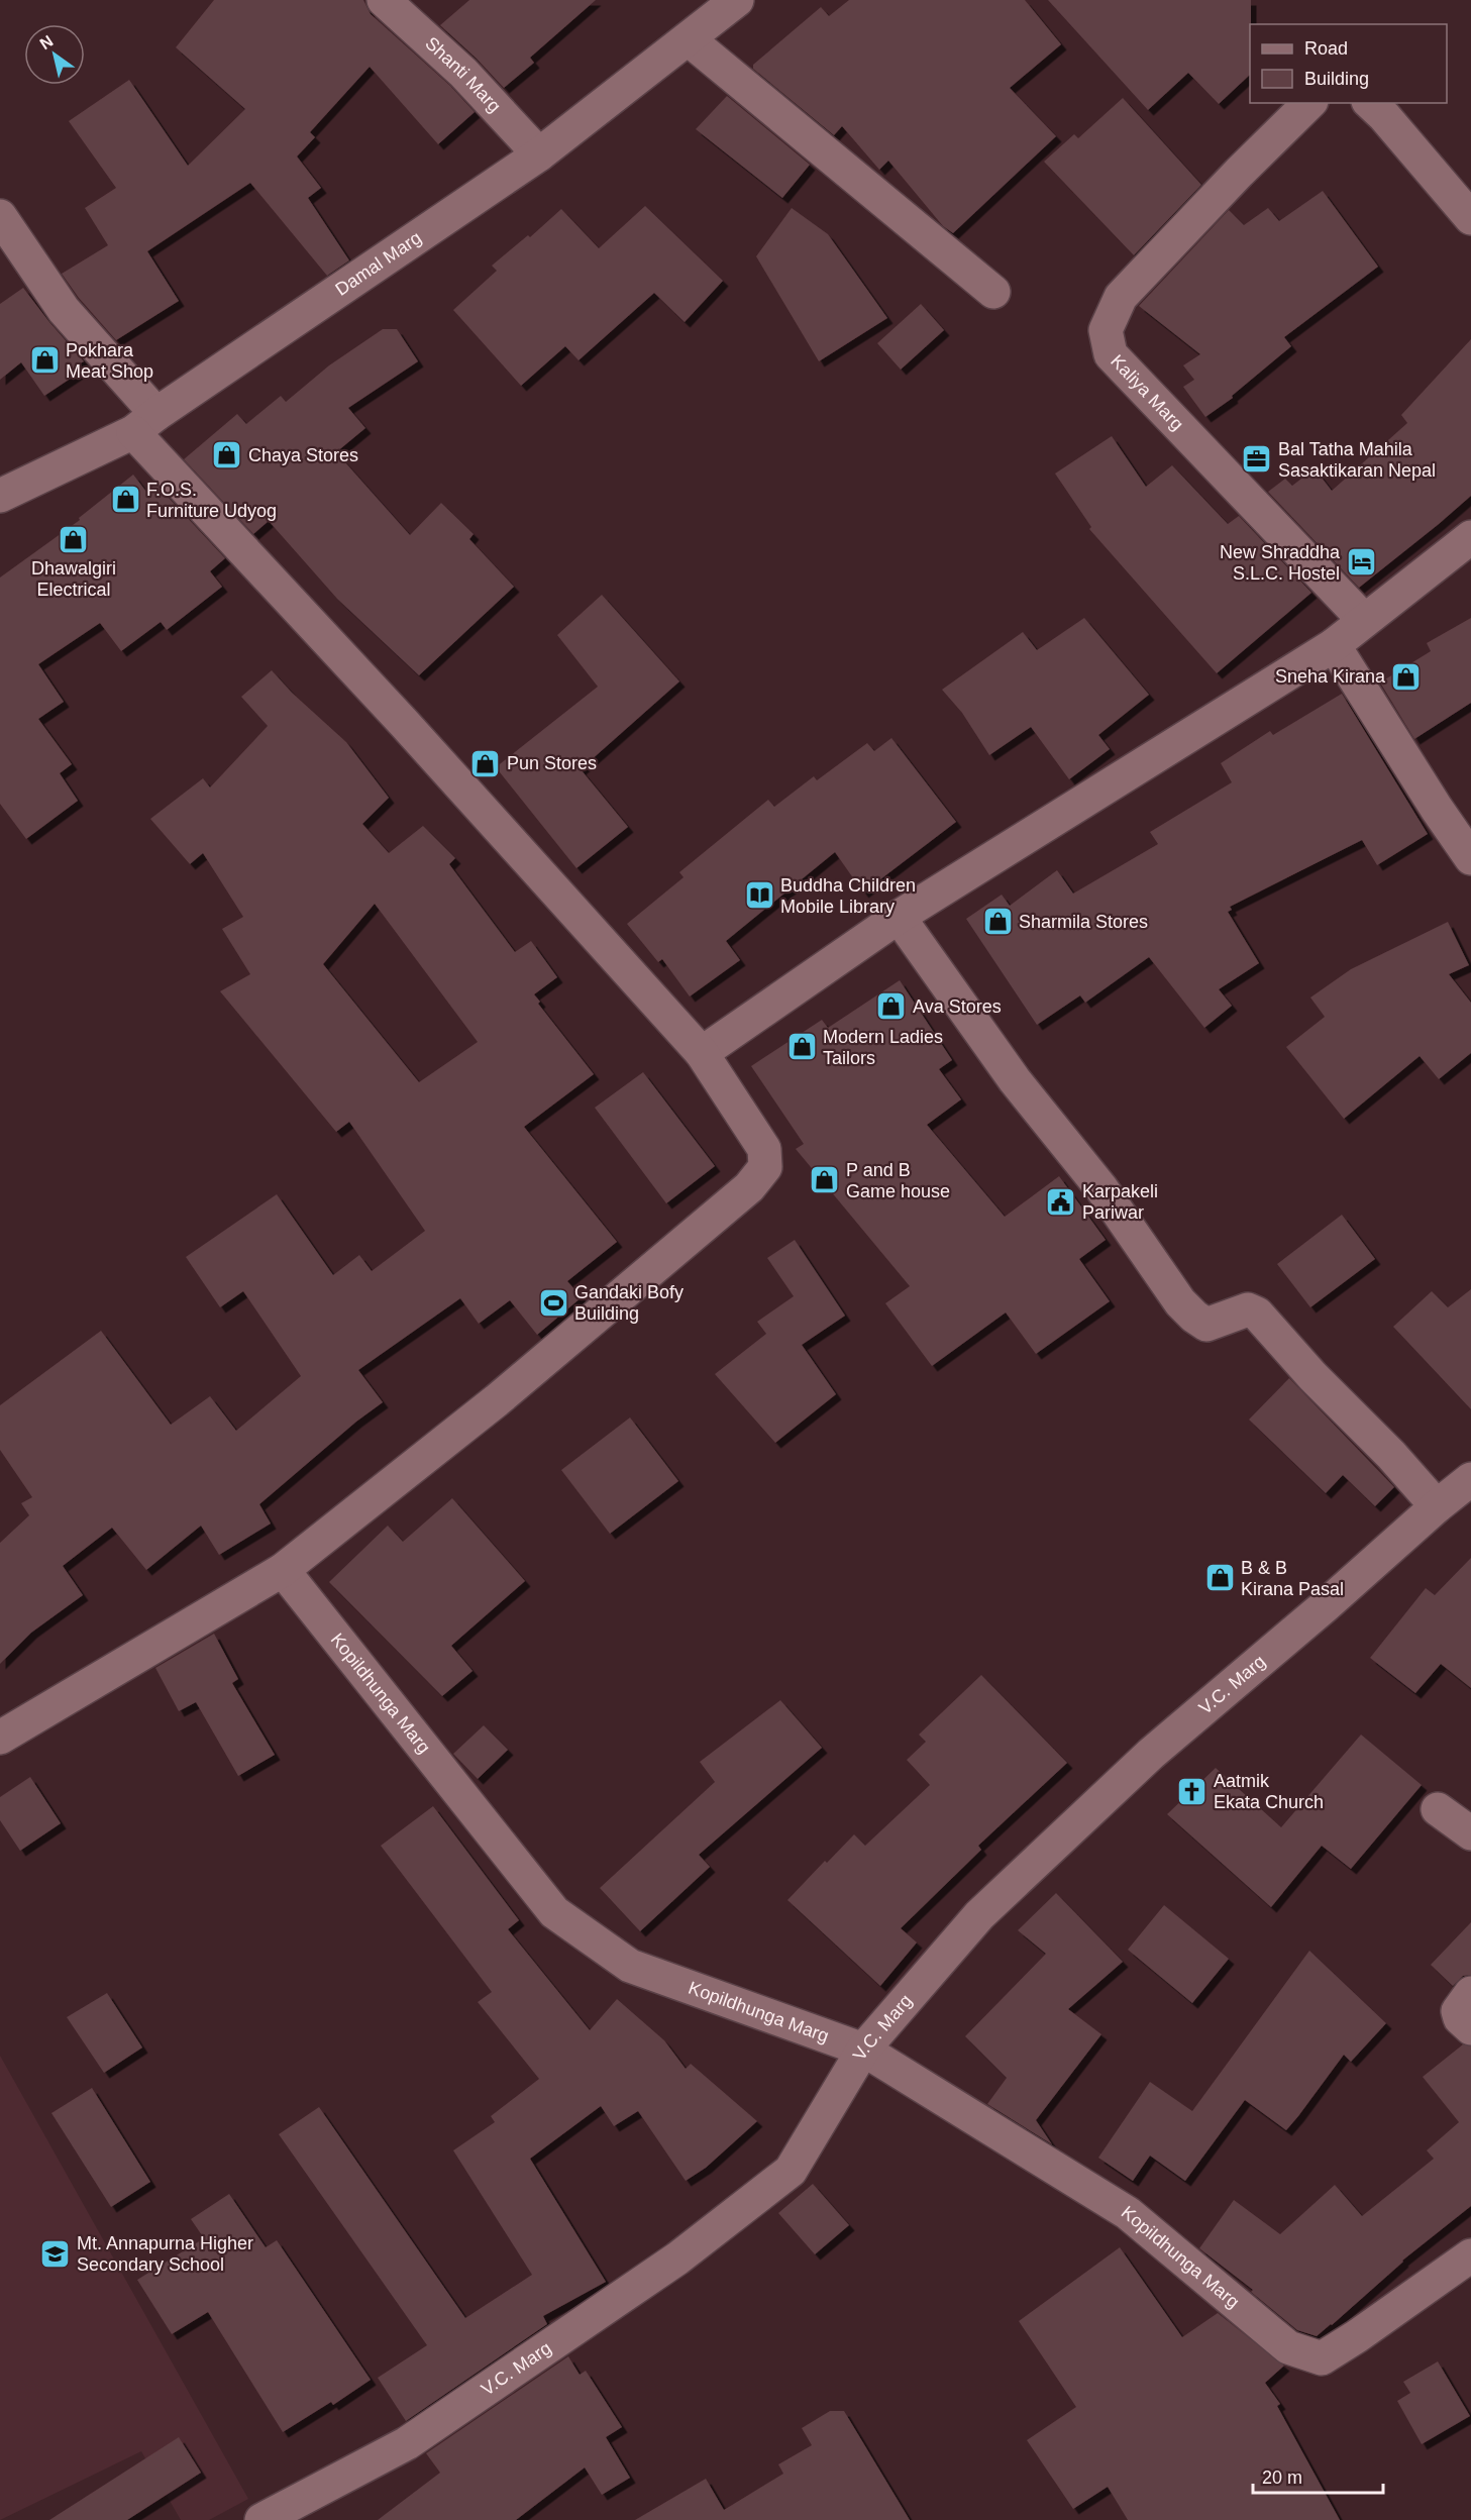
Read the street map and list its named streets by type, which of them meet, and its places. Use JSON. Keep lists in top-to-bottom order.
{
  "streets": {
    "street": [
      "Shanti Marg",
      "Damal Marg",
      "Kaliya Marg",
      "V.C. Marg",
      "Kopildhunga Marg"
    ]
  },
  "crossings": [
    ["Shanti Marg", "Damal Marg"],
    ["V.C. Marg", "Kopildhunga Marg"]
  ],
  "places": {
    "shop": [
      "Pokhara Meat Shop",
      "Chaya Stores",
      "F.O.S. Furniture Udyog",
      "Dhawalgiri Electrical",
      "Sneha Kirana",
      "Pun Stores",
      "Sharmila Stores",
      "Ava Stores",
      "Modern Ladies Tailors",
      "P and B Game house",
      "B & B Kirana Pasal"
    ],
    "office": ["Bal Tatha Mahila Sasaktikaran Nepal"],
    "hotel": ["New Shraddha S.L.C. Hostel"],
    "library": ["Buddha Children Mobile Library"],
    "public building": ["Karpakeli Pariwar"],
    "sports": ["Gandaki Bofy Building"],
    "church": ["Aatmik Ekata Church"],
    "school or university": ["Mt. Annapurna Higher Secondary School"]
  },
  "legend": ["Road", "Building"],
  "scale_bar": "20 m",
  "north": "top left"
}
